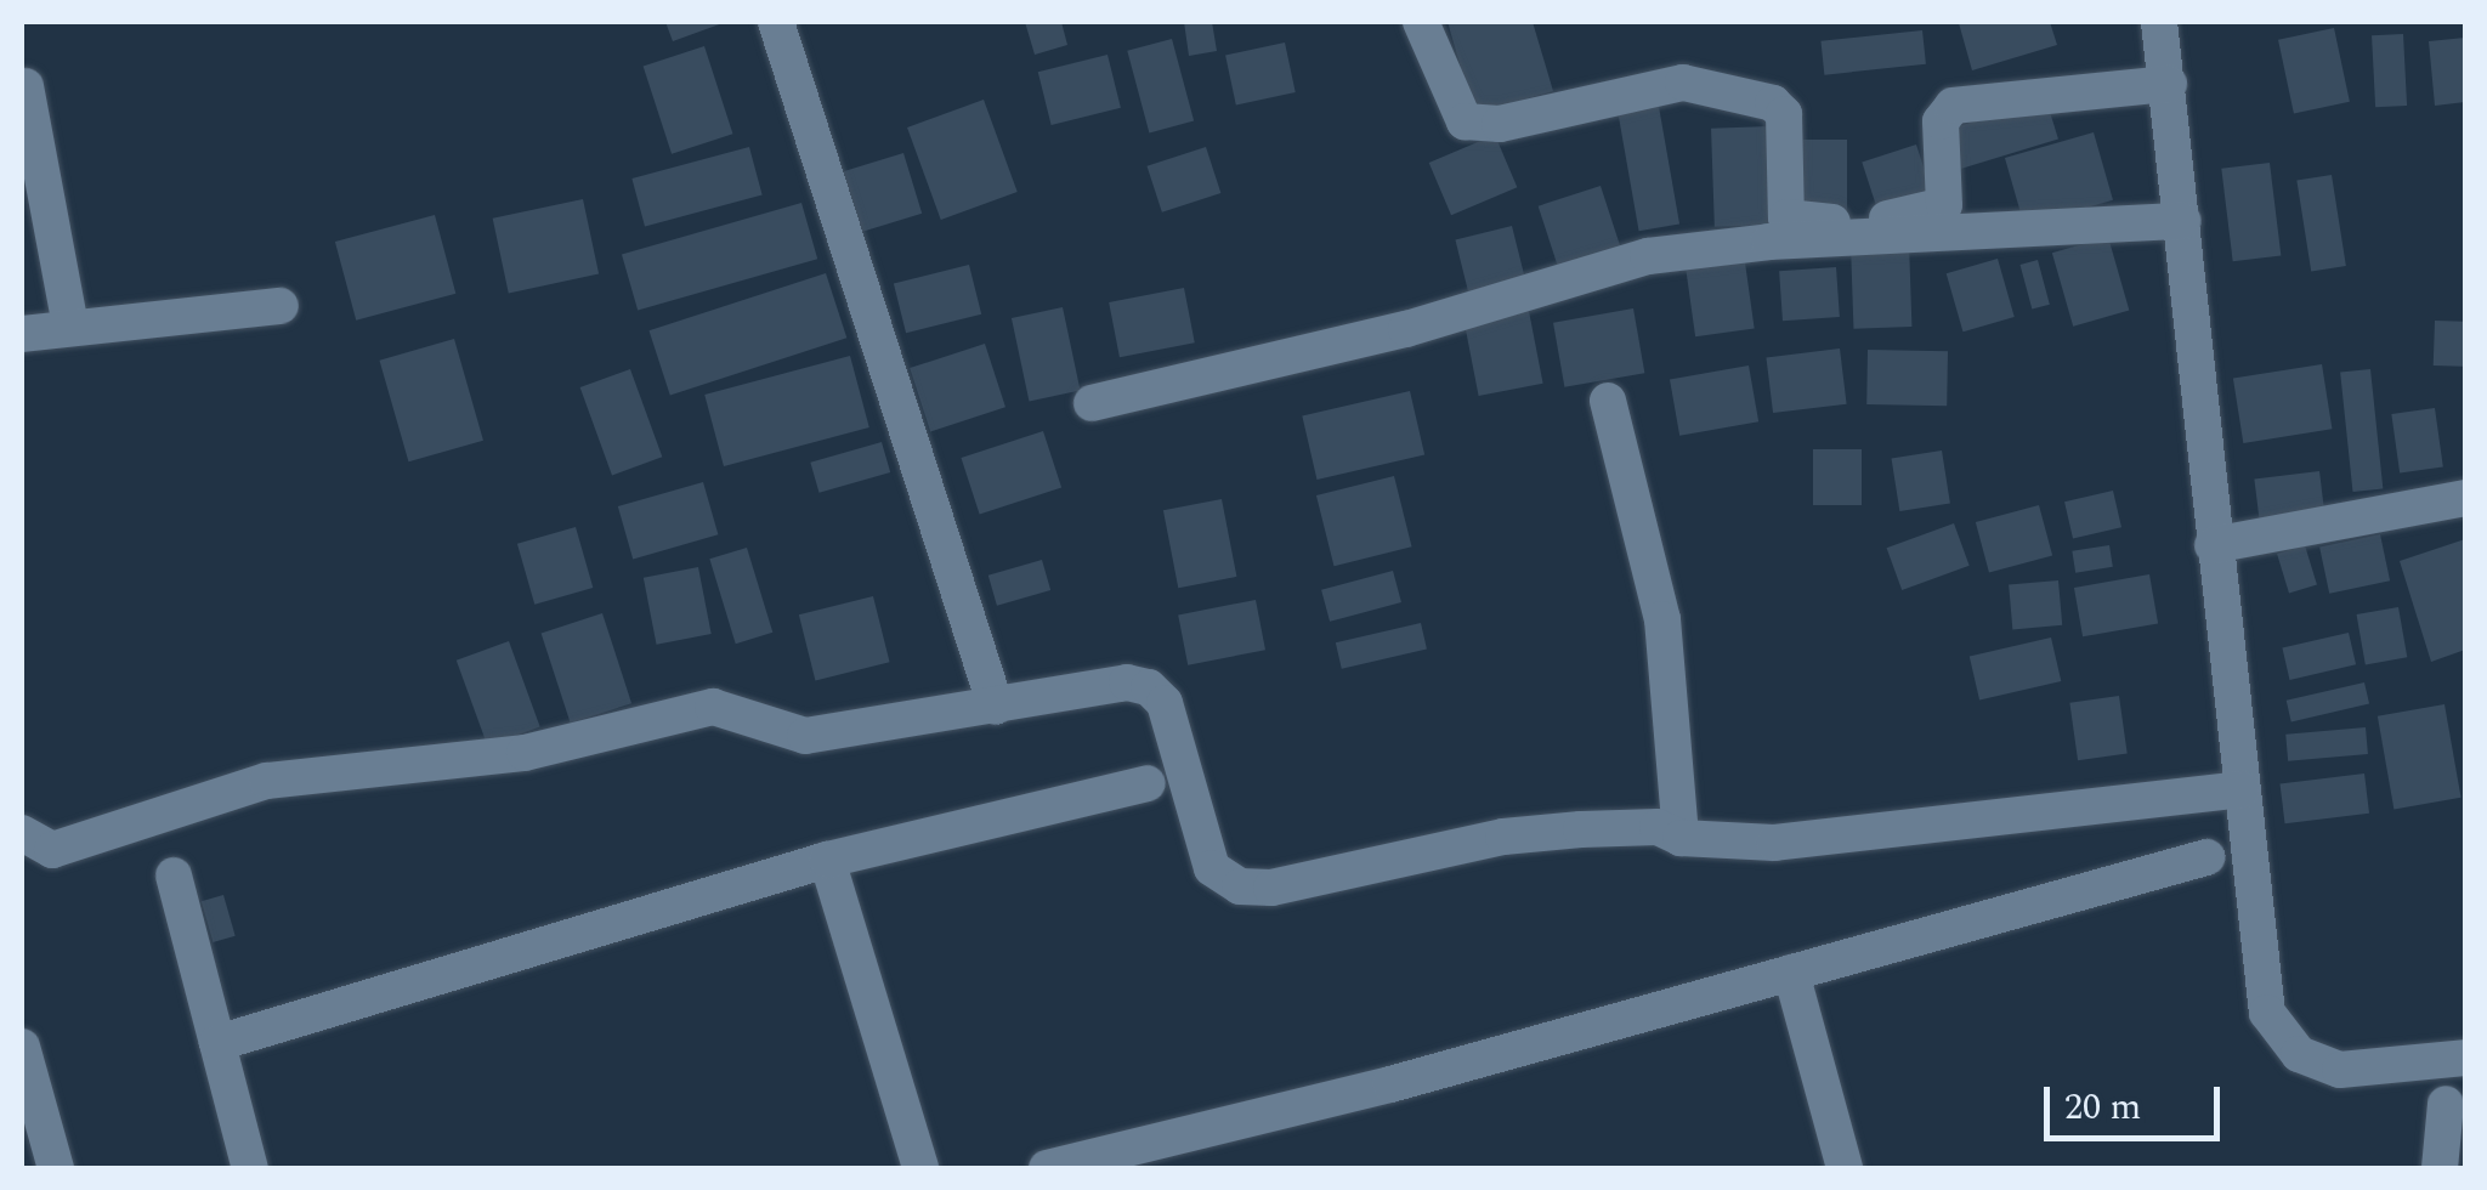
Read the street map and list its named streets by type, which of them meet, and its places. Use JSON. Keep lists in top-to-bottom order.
{
  "scale_bar": "20 m"
}
